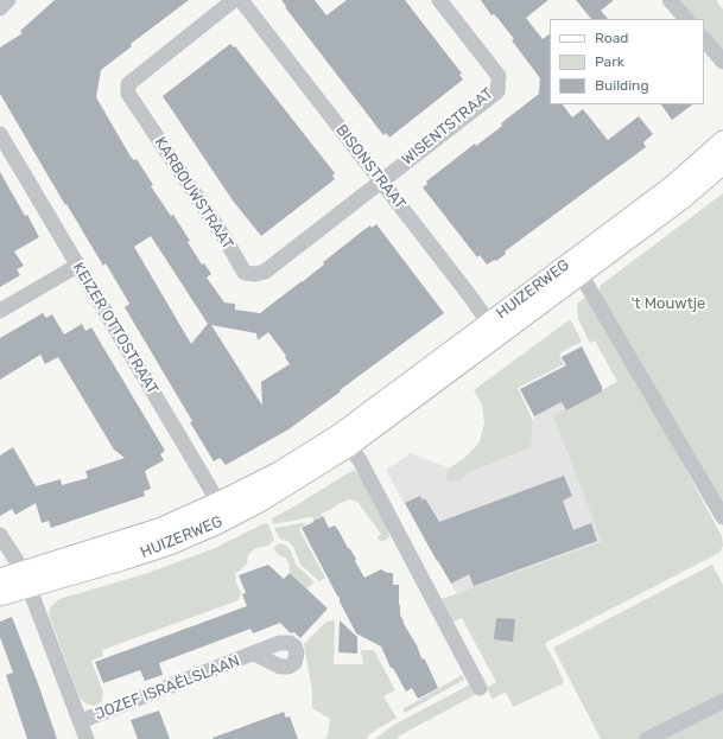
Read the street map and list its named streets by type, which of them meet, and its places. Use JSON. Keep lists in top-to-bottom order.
{
  "streets": {
    "main road": ["HUIZERWEG"],
    "street": [
      "WISENTSTRAAT",
      "BISONSTRAAT",
      "KARBOUWSTRAAT",
      "KEIZER OTTOSTRAAT",
      "JOZEF ISRAËLSLAAN"
    ]
  },
  "crossings": [
    ["WISENTSTRAAT", "BISONSTRAAT"],
    ["WISENTSTRAAT", "KARBOUWSTRAAT"],
    ["BISONSTRAAT", "KARBOUWSTRAAT"],
    ["BISONSTRAAT", "HUIZERWEG"],
    ["HUIZERWEG", "KEIZER OTTOSTRAAT"],
    ["HUIZERWEG", "JOZEF ISRAËLSLAAN"]
  ],
  "parks": ["'t Mouwtje"],
  "legend": ["Road", "Park", "Building"]
}
